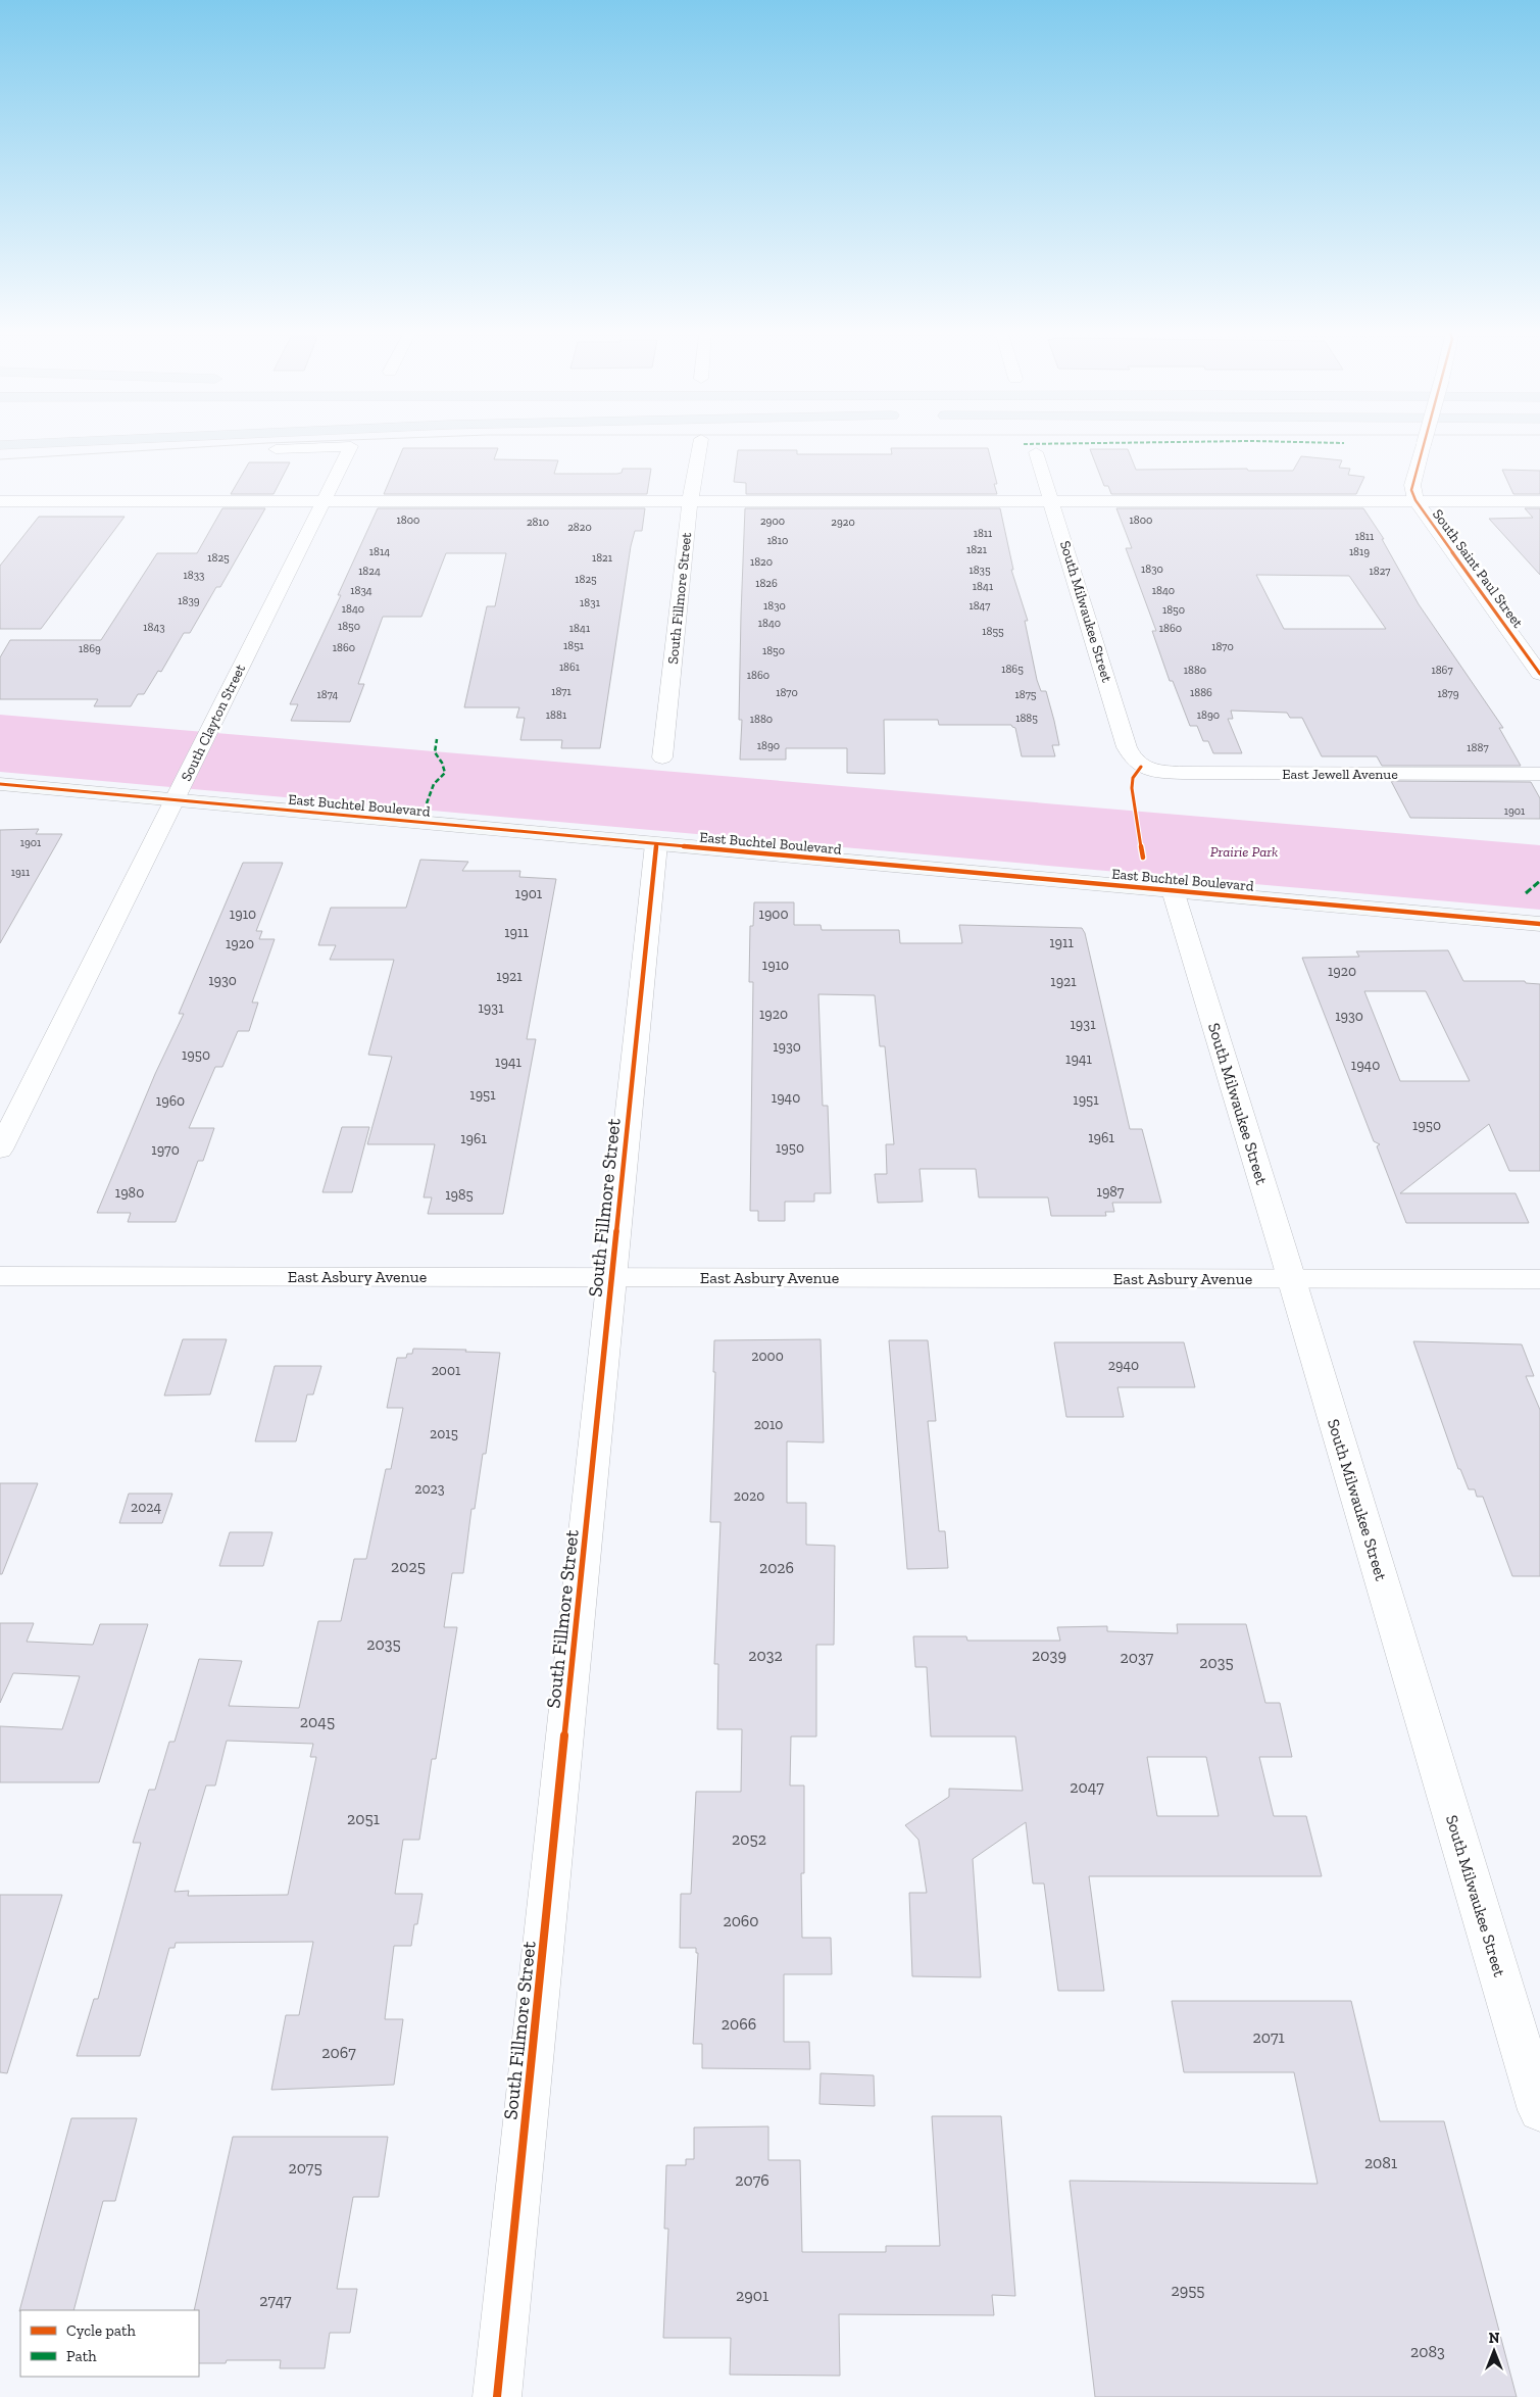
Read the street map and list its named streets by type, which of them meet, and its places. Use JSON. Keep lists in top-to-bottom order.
{
  "streets": {
    "main road": ["East Buchtel Boulevard"],
    "street": [
      "South Saint Paul Street",
      "South Fillmore Street",
      "South Milwaukee Street",
      "South Clayton Street",
      "East Jewell Avenue",
      "East Asbury Avenue"
    ]
  },
  "crossings": [
    ["South Fillmore Street", "East Buchtel Boulevard"],
    ["South Fillmore Street", "East Asbury Avenue"],
    ["South Milwaukee Street", "East Jewell Avenue"],
    ["South Milwaukee Street", "East Buchtel Boulevard"],
    ["South Milwaukee Street", "East Asbury Avenue"],
    ["South Clayton Street", "East Buchtel Boulevard"]
  ],
  "parks": ["Prairie Park"],
  "house_numbers": [
    "1800",
    "1800",
    "2900",
    "2810",
    "2920",
    "2820",
    "1811",
    "1811",
    "1810",
    "1821",
    "1814",
    "1819",
    "1825",
    "1821",
    "1820",
    "1830",
    "1835",
    "1824",
    "1827",
    "1833",
    "1825",
    "1826",
    "1841",
    "1834",
    "1840",
    "1839",
    "1831",
    "1830",
    "1847",
    "1840",
    "1850",
    "1840",
    "1850",
    "1843",
    "1841",
    "1860",
    "1855",
    "1851",
    "1870",
    "1860",
    "1869",
    "1850",
    "1861",
    "1865",
    "1880",
    "1867",
    "1860",
    "1871",
    "1870",
    "1886",
    "1879",
    "1874",
    "1875",
    "1881",
    "1890",
    "1885",
    "1880",
    "1890",
    "1887",
    "1901",
    "1901",
    "1911",
    "1901",
    "1910",
    "1900",
    "1911",
    "1911",
    "1920",
    "1910",
    "1920",
    "1921",
    "1930",
    "1921",
    "1931",
    "1920",
    "1930",
    "1931",
    "1930",
    "1950",
    "1941",
    "1941",
    "1940",
    "1951",
    "1940",
    "1951",
    "1960",
    "1950",
    "1961",
    "1961",
    "1950",
    "1970",
    "1987",
    "1980",
    "1985",
    "2000",
    "2940",
    "2001",
    "2010",
    "2015",
    "2023",
    "2020",
    "2024",
    "2025",
    "2026",
    "2035",
    "2032",
    "2039",
    "2037",
    "2035",
    "2045",
    "2047",
    "2051",
    "2052",
    "2060",
    "2066",
    "2071",
    "2067",
    "2081",
    "2075",
    "2076",
    "2955",
    "2901",
    "2747",
    "2083"
  ],
  "legend": ["Cycle path", "Path"],
  "north": "top"
}
